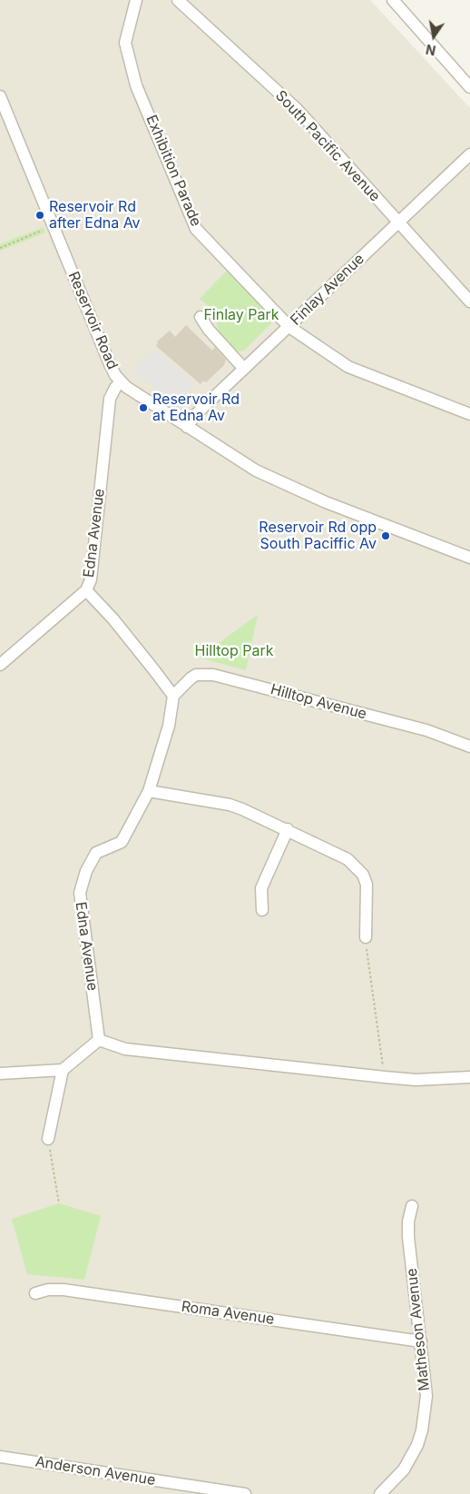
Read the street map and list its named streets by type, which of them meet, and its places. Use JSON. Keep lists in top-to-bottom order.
{
  "streets": {
    "street": [
      "South Pacific Avenue",
      "Exhibition Parade",
      "Finlay Avenue",
      "Reservoir Road",
      "Edna Avenue",
      "Hilltop Avenue",
      "Roma Avenue",
      "Matheson Avenue",
      "Anderson Avenue"
    ]
  },
  "crossings": [
    ["South Pacific Avenue", "Finlay Avenue"],
    ["Exhibition Parade", "Finlay Avenue"],
    ["Finlay Avenue", "Reservoir Road"],
    ["Reservoir Road", "Edna Avenue"],
    ["Edna Avenue", "Hilltop Avenue"],
    ["Roma Avenue", "Matheson Avenue"]
  ],
  "parks": ["Finlay Park", "Hilltop Park"],
  "places": ["Reservoir Rd after Edna Av", "Reservoir Rd at Edna Av", "Reservoir Rd opp South Paciffic Av"],
  "north": "bottom"
}
